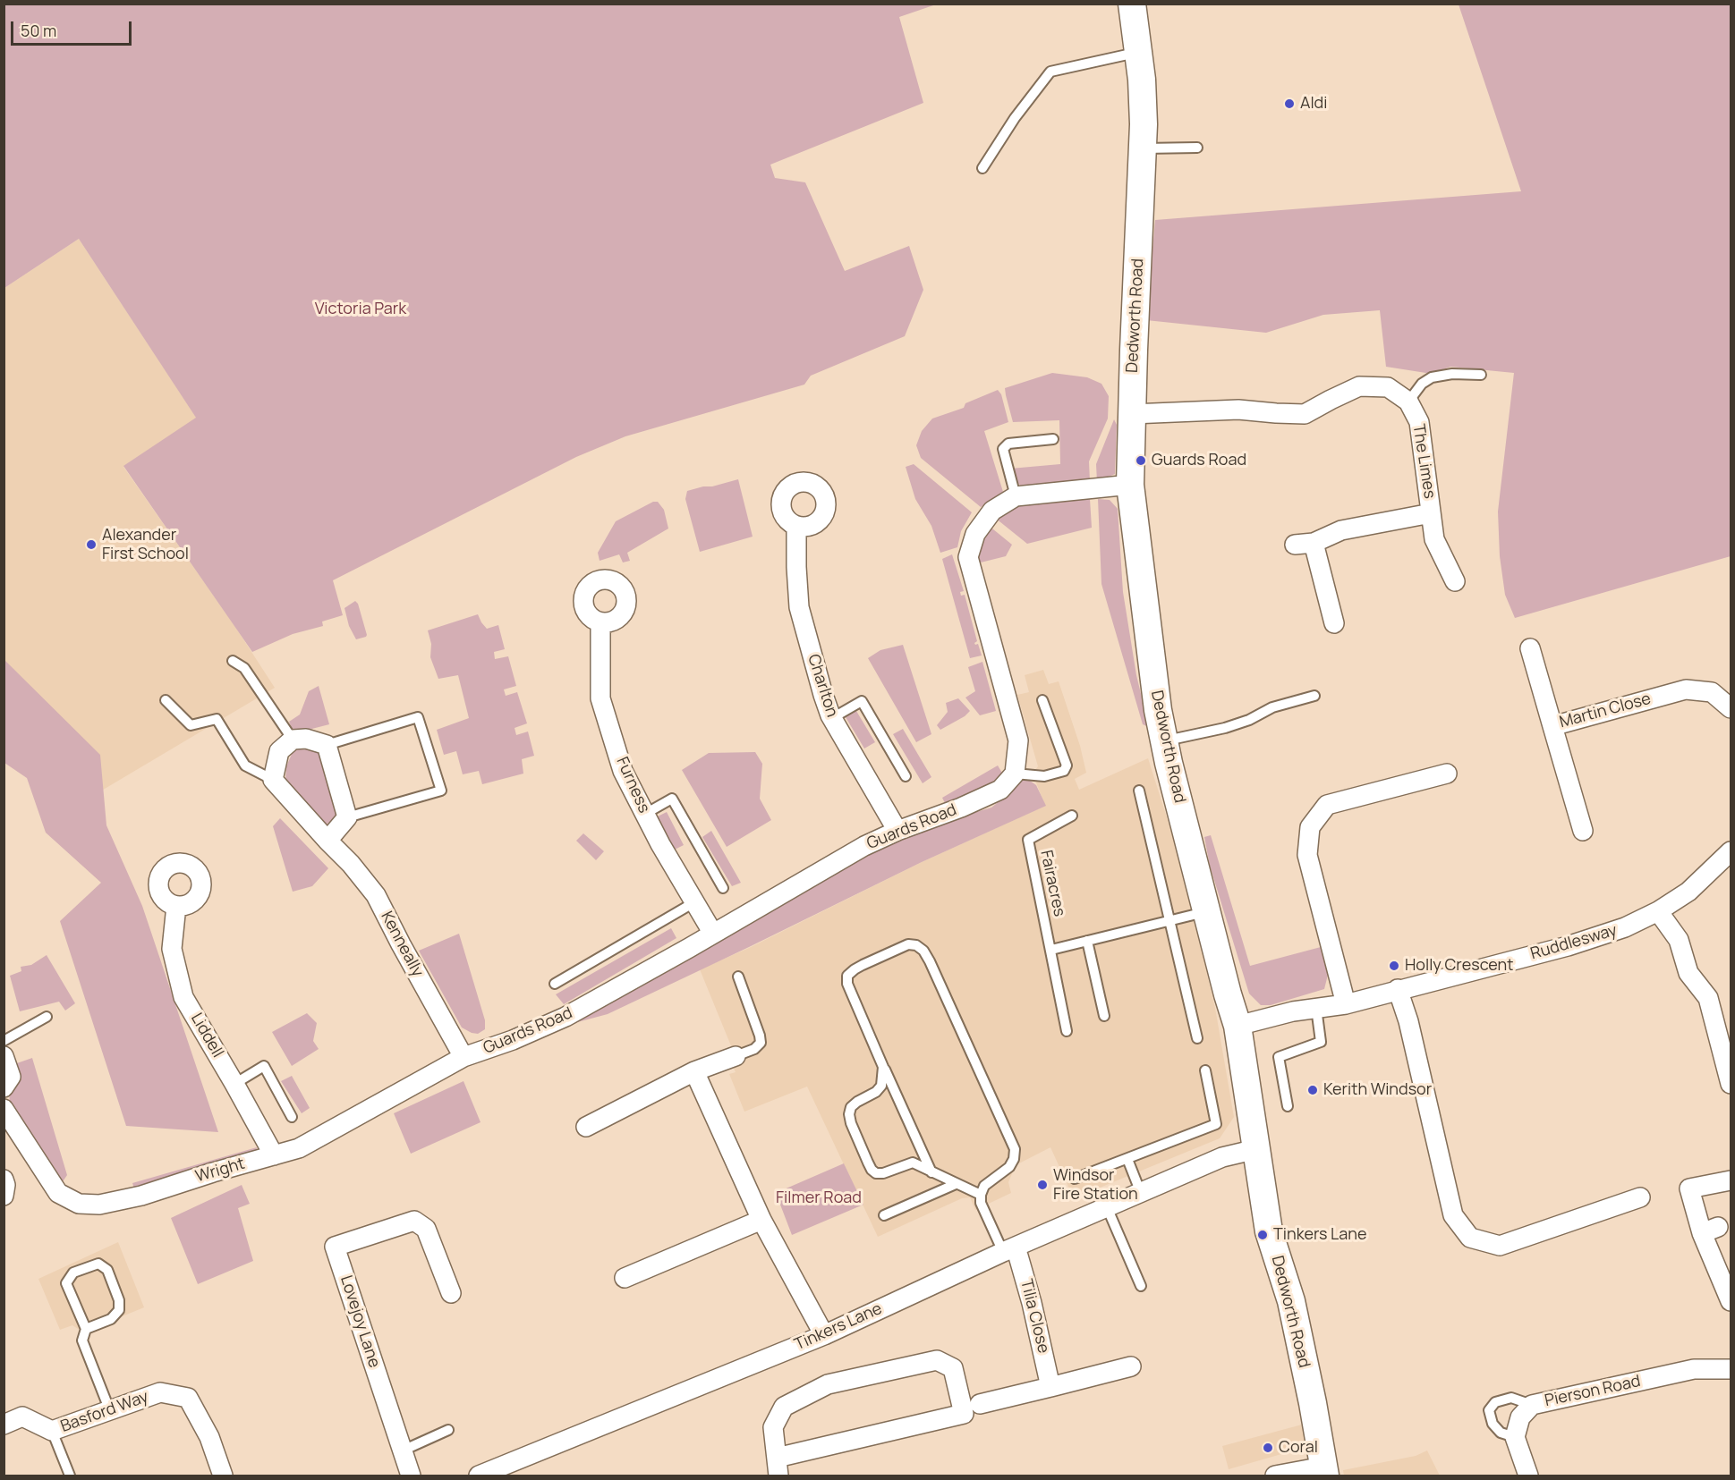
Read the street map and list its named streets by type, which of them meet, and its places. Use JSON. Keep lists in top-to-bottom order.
{
  "streets": {
    "main road": ["Dedworth Road"],
    "street": [
      "The Limes",
      "Charlton",
      "Martin Close",
      "Furness",
      "Guards Road",
      "Ruddlesway",
      "Kenneally",
      "Liddell",
      "Wright",
      "Tilia Close",
      "Lovejoy Lane",
      "Tinkers Lane",
      "Pierson Road",
      "Basford Way"
    ],
    "lane": ["Fairacres"]
  },
  "crossings": [
    ["Dedworth Road", "Ruddlesway"],
    ["Dedworth Road", "Tinkers Lane"],
    ["Charlton", "Guards Road"],
    ["Furness", "Guards Road"],
    ["Guards Road", "Kenneally"],
    ["Guards Road", "Wright"],
    ["Kenneally", "Wright"],
    ["Liddell", "Wright"],
    ["Tilia Close", "Tinkers Lane"]
  ],
  "parks": ["Victoria Park", "Filmer Road"],
  "places": [
    "Aldi",
    "Guards Road",
    "Alexander First School",
    "Holly Crescent",
    "Kerith Windsor",
    "Windsor Fire Station",
    "Tinkers Lane",
    "Coral"
  ],
  "scale_bar": "50 m"
}
